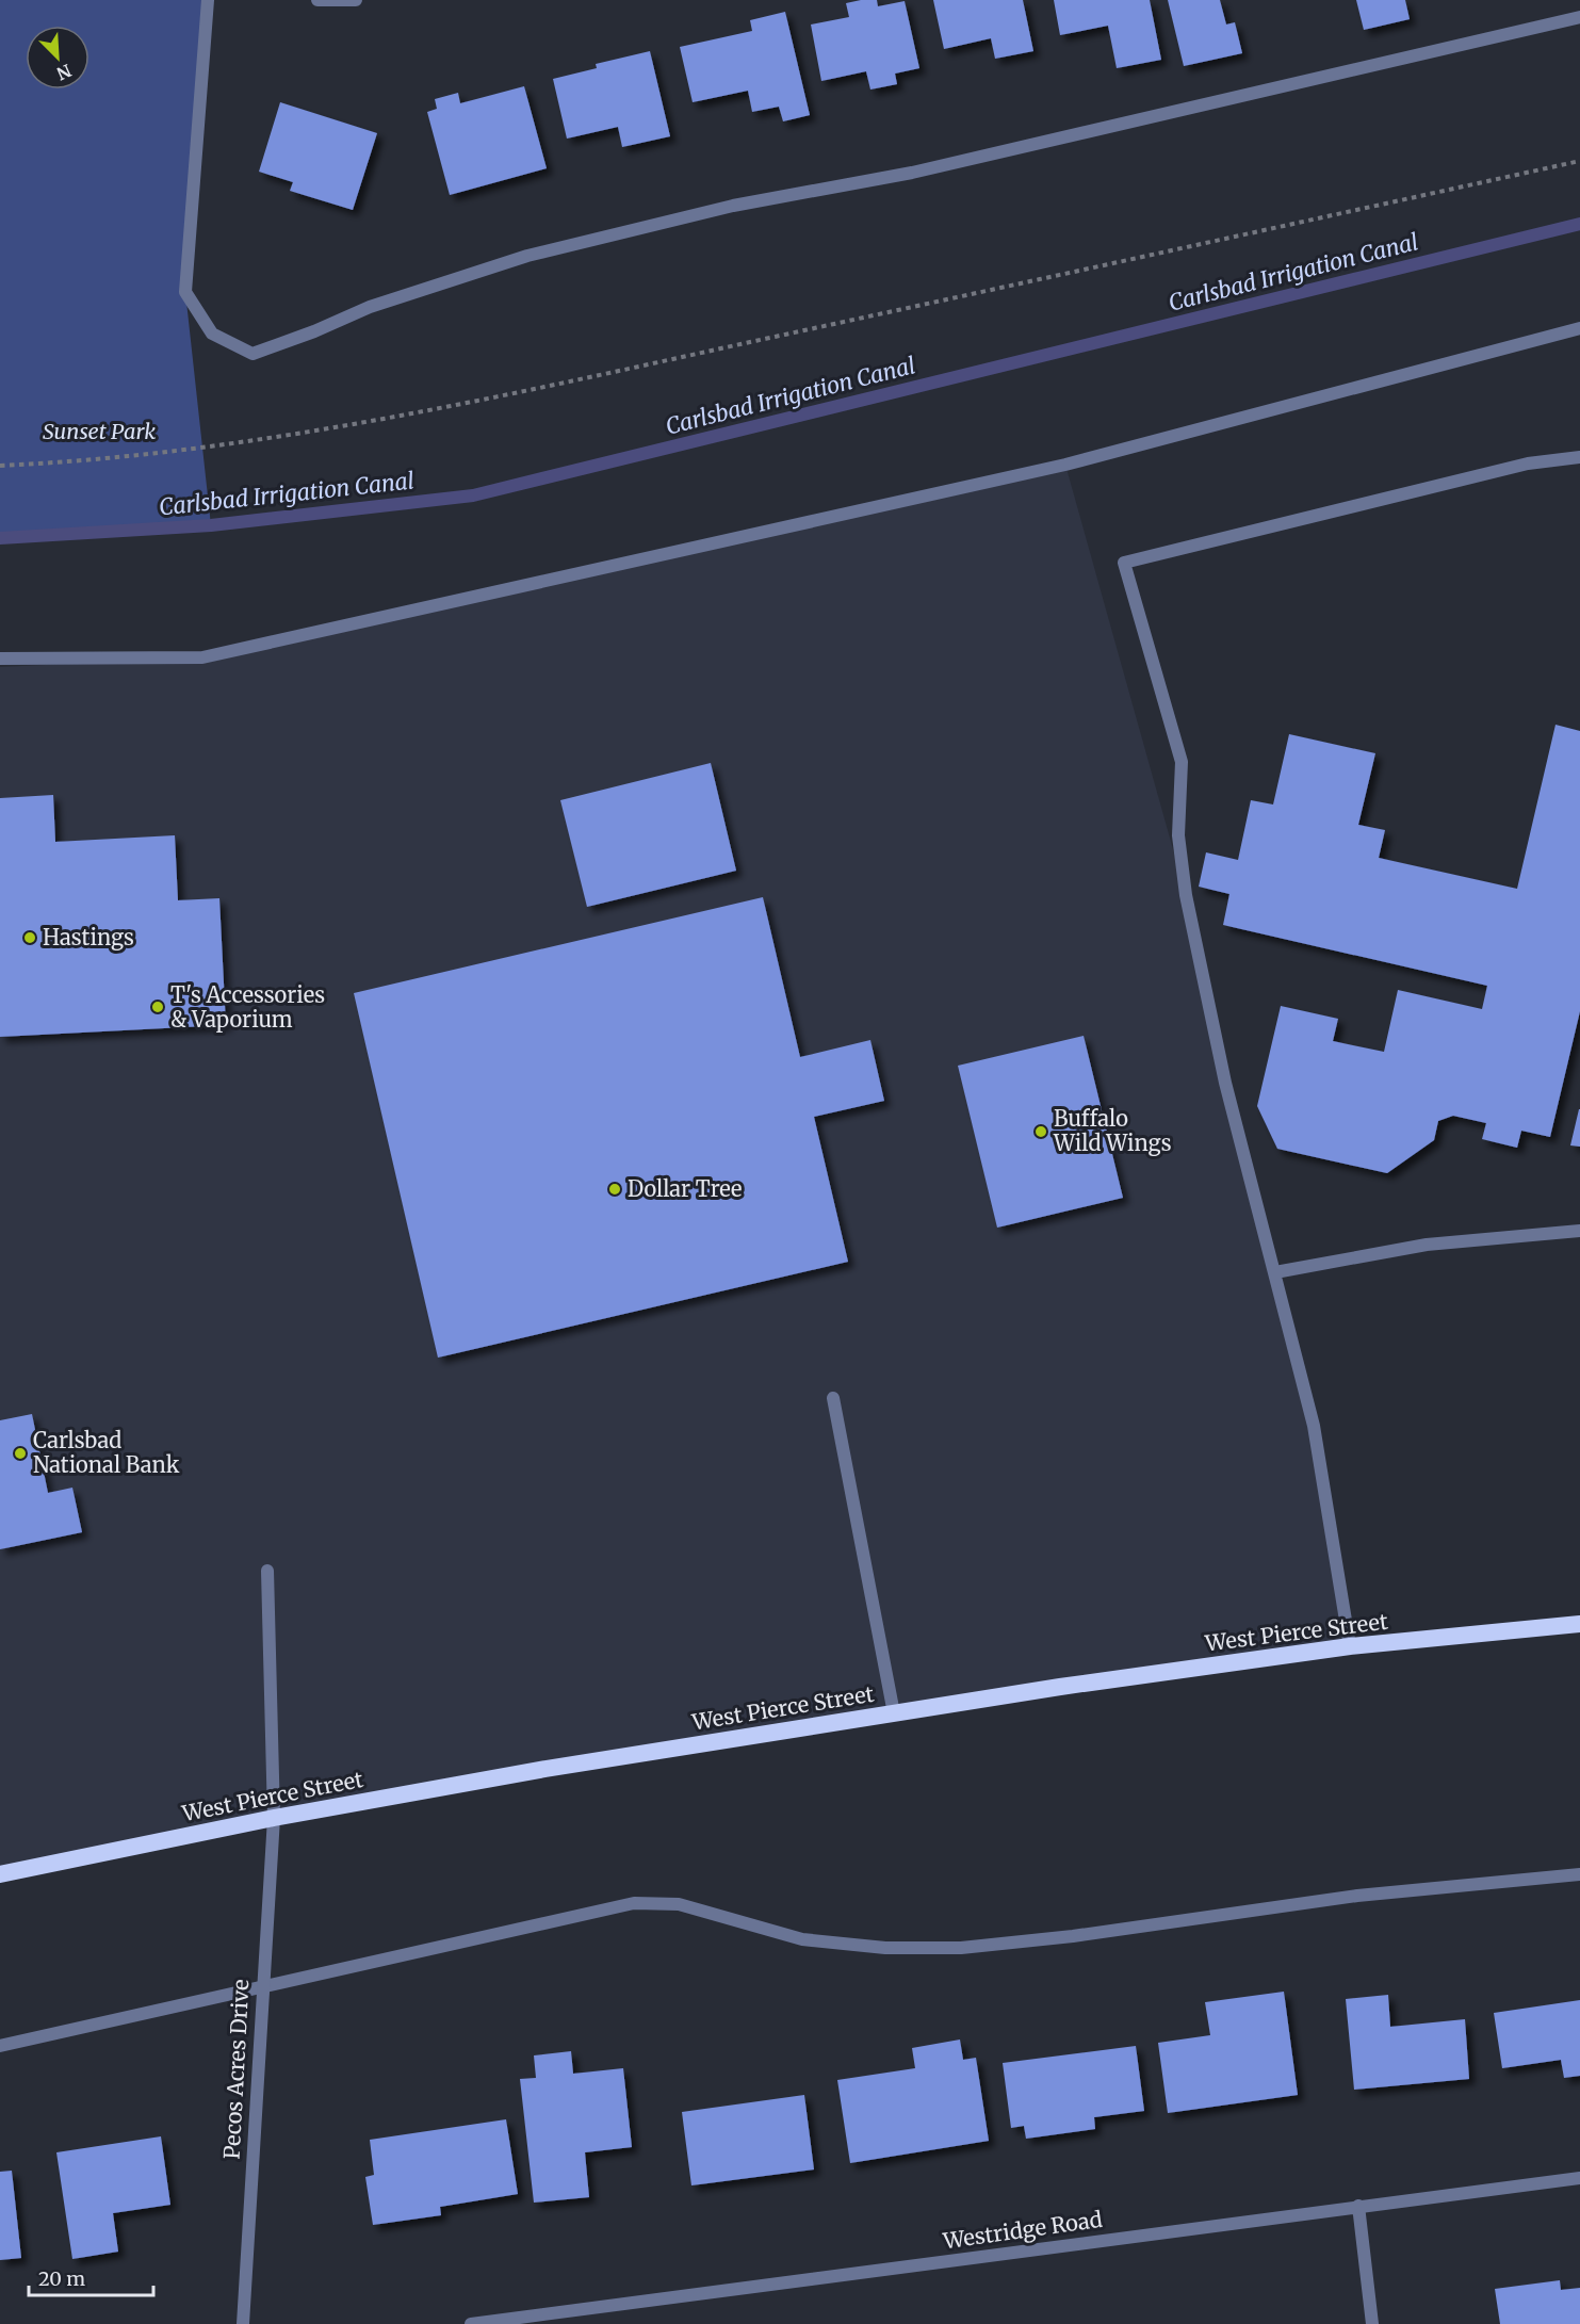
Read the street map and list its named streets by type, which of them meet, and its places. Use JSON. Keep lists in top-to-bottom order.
{
  "streets": {
    "highway": ["West Pierce Street"],
    "street": ["Pecos Acres Drive", "Westridge Road"]
  },
  "crossings": [
    ["West Pierce Street", "Pecos Acres Drive"]
  ],
  "water": ["Carlsbad Irrigation Canal"],
  "parks": ["Sunset Park"],
  "places": [
    "Hastings",
    "T's Accessories & Vaporium",
    "Buffalo Wild Wings",
    "Dollar Tree",
    "Carlsbad National Bank"
  ],
  "scale_bar": "20 m",
  "north": "bottom right"
}
